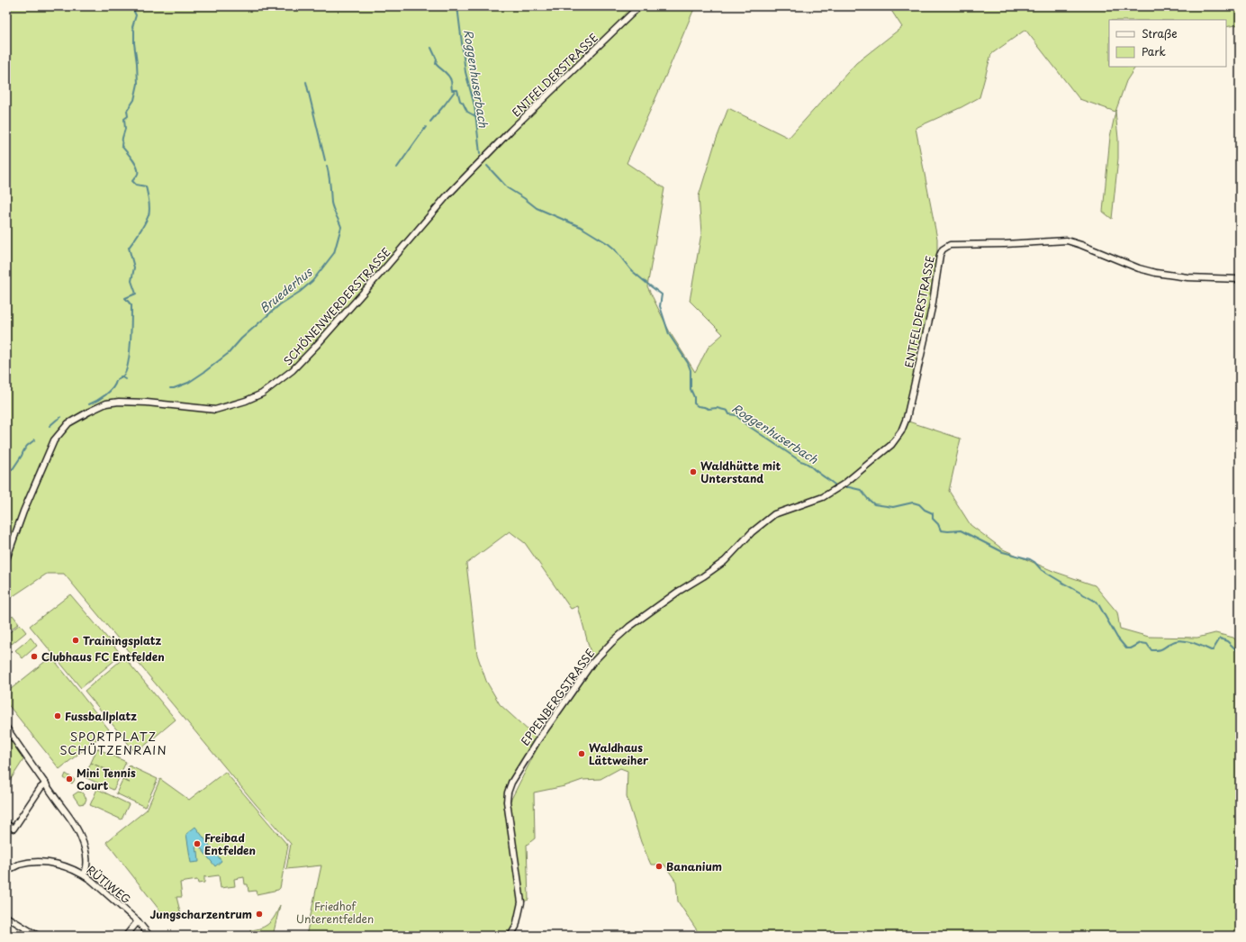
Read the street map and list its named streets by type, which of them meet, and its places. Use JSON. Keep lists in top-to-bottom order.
{
  "streets": {
    "street": [
      "ENTFELDERSTRASSE",
      "SCHÖNENWERDERSTRASSE",
      "EPPENBERGSTRASSE",
      "RÜTIWEG"
    ]
  },
  "crossings": [
    ["ENTFELDERSTRASSE", "SCHÖNENWERDERSTRASSE"],
    ["ENTFELDERSTRASSE", "EPPENBERGSTRASSE"]
  ],
  "districts": ["SPORTPLATZ SCHÜTZENRAIN"],
  "water": ["Roggenhuserbach", "Bruederhus"],
  "parks": ["Friedhof Unterentfelden"],
  "places": [
    "Waldhütte mit Unterstand",
    "Trainingsplatz",
    "Clubhaus FC Entfelden",
    "Fussballplatz",
    "Waldhaus Lättweiher",
    "Mini Tennis Court",
    "Freibad Entfelden",
    "Bananium",
    "Jungscharzentrum"
  ],
  "legend": ["Straße", "Park"]
}
